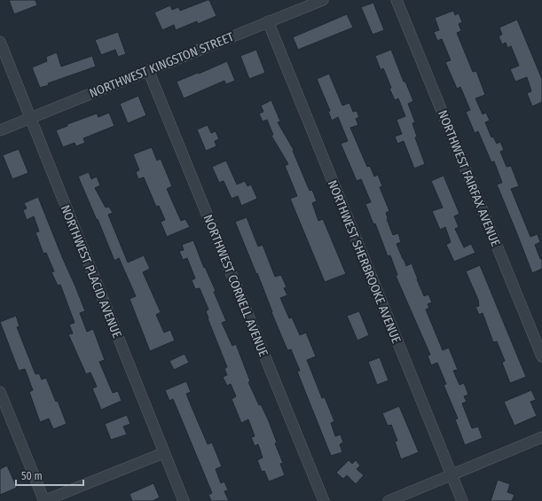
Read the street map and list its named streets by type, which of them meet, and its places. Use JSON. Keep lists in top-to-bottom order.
{
  "streets": {
    "street": [
      "NORTHWEST KINGSTON STREET",
      "NORTHWEST FAIRFAX AVENUE",
      "NORTHWEST SHERBROOKE AVENUE",
      "NORTHWEST PLACID AVENUE",
      "NORTHWEST CORNELL AVENUE"
    ]
  },
  "crossings": [
    ["NORTHWEST KINGSTON STREET", "NORTHWEST SHERBROOKE AVENUE"],
    ["NORTHWEST KINGSTON STREET", "NORTHWEST PLACID AVENUE"],
    ["NORTHWEST KINGSTON STREET", "NORTHWEST CORNELL AVENUE"]
  ],
  "scale_bar": "50 m"
}
